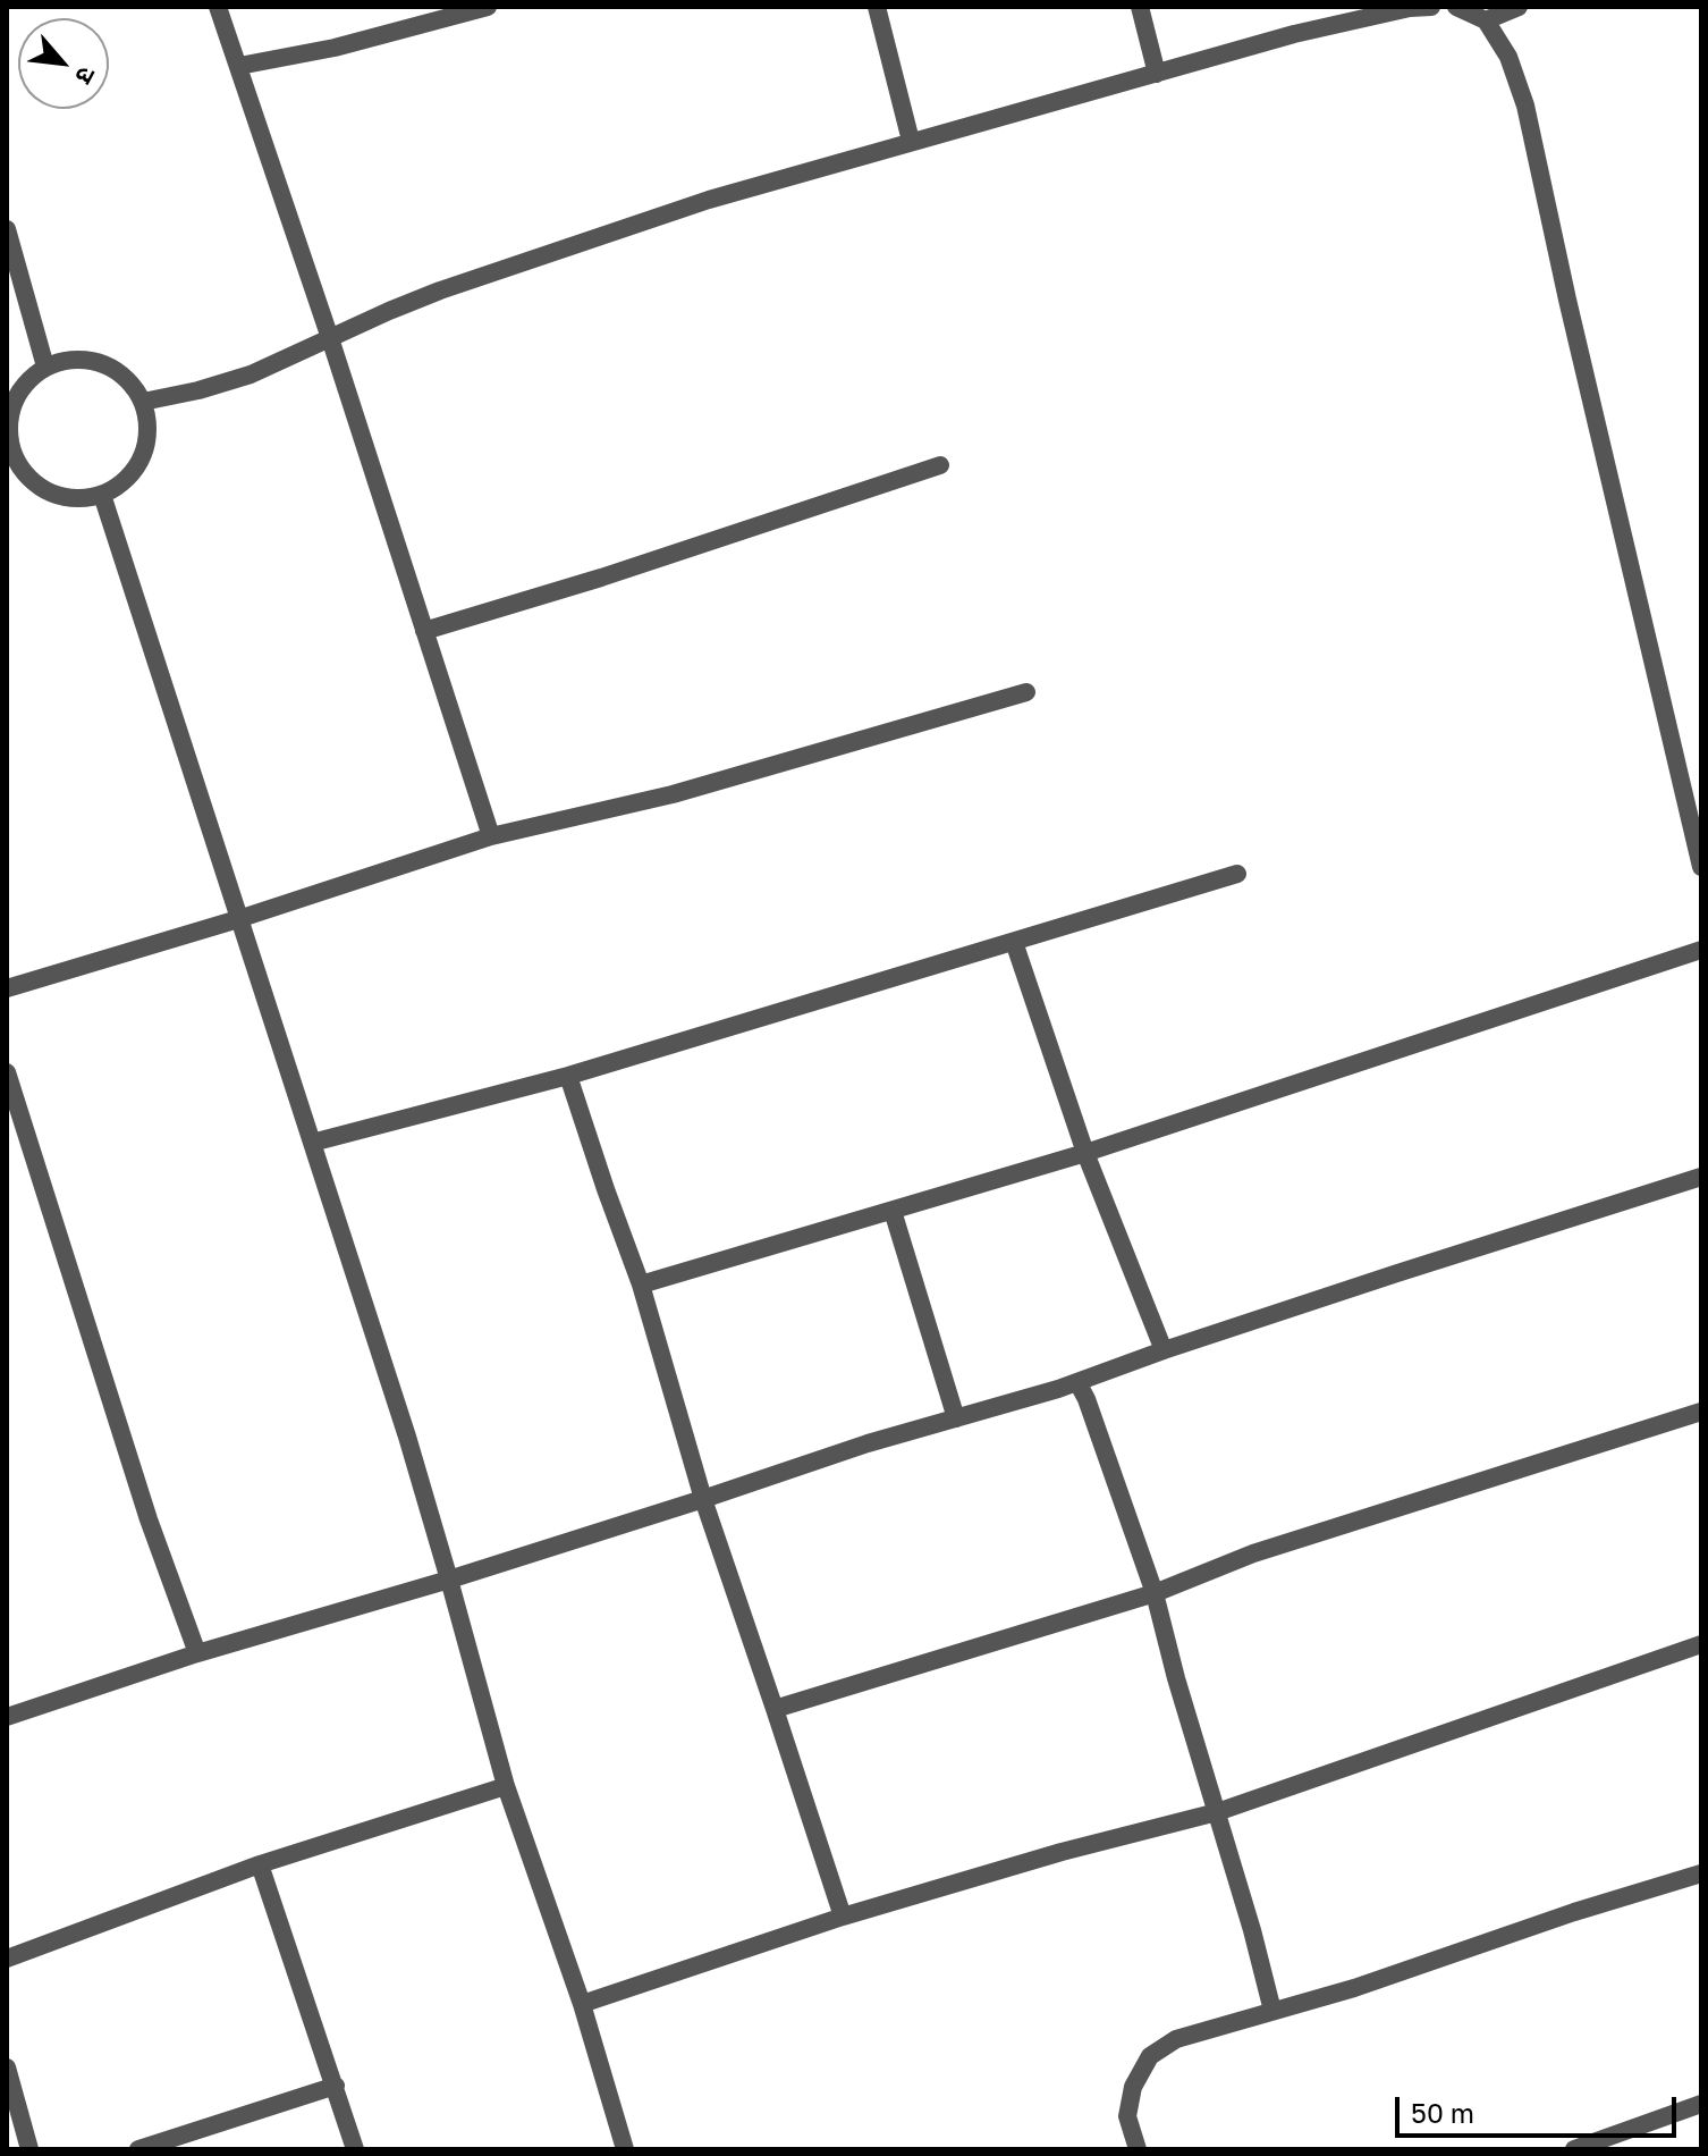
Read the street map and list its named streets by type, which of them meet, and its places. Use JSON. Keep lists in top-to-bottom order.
{
  "scale_bar": "50 m",
  "north": "bottom right"
}
